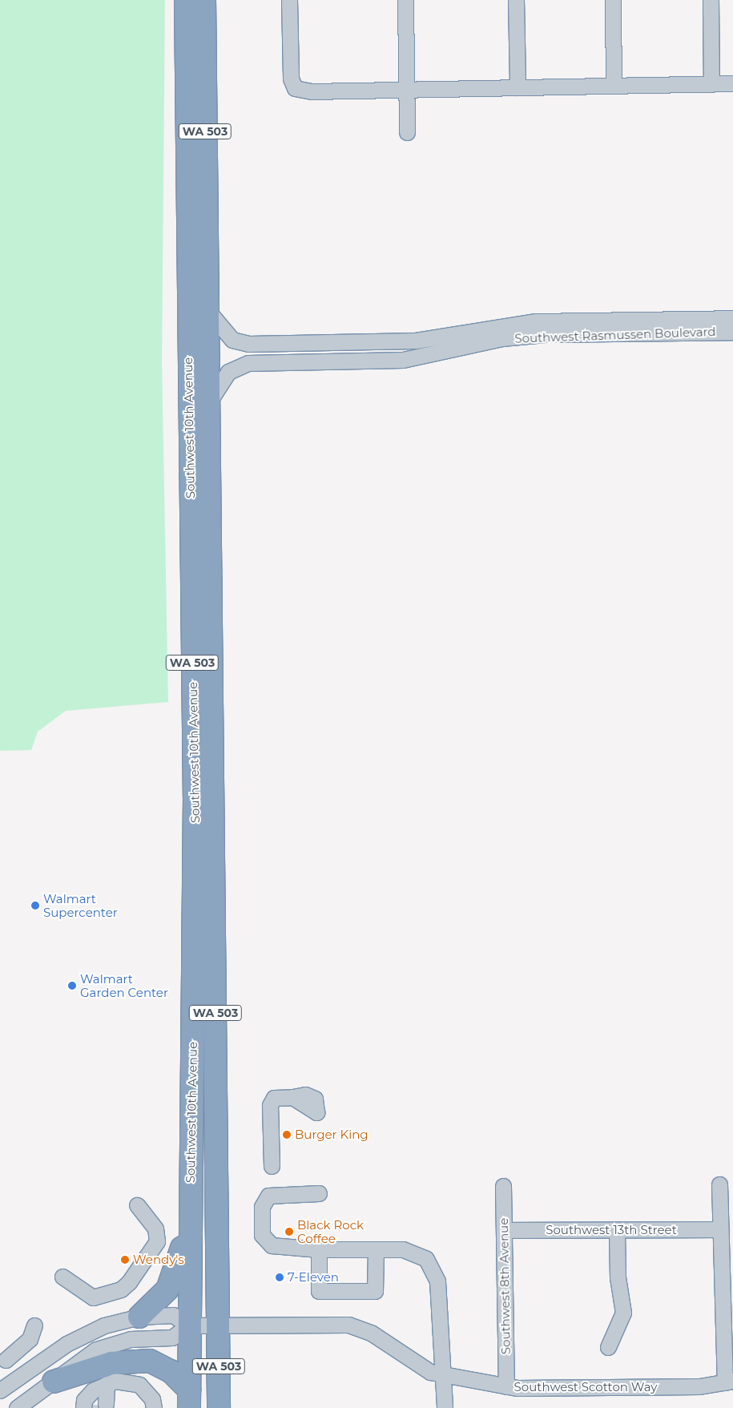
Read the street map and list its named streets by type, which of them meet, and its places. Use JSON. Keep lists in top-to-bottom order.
{
  "streets": {
    "highway": ["WA 503", "Southwest 10th Avenue"],
    "street": [
      "Southwest Rasmussen Boulevard",
      "Southwest 13th Street",
      "Southwest 8th Avenue",
      "Southwest Scotton Way"
    ]
  },
  "crossings": [
    ["Southwest Rasmussen Boulevard", "Southwest 10th Avenue"],
    ["Southwest 10th Avenue", "Southwest Scotton Way"],
    ["Southwest 13th Street", "Southwest 8th Avenue"],
    ["Southwest 8th Avenue", "Southwest Scotton Way"]
  ],
  "places": [
    "Walmart Supercenter",
    "Walmart Garden Center",
    "Burger King",
    "Black Rock Coffee",
    "Wendy's",
    "7-Eleven"
  ]
}
